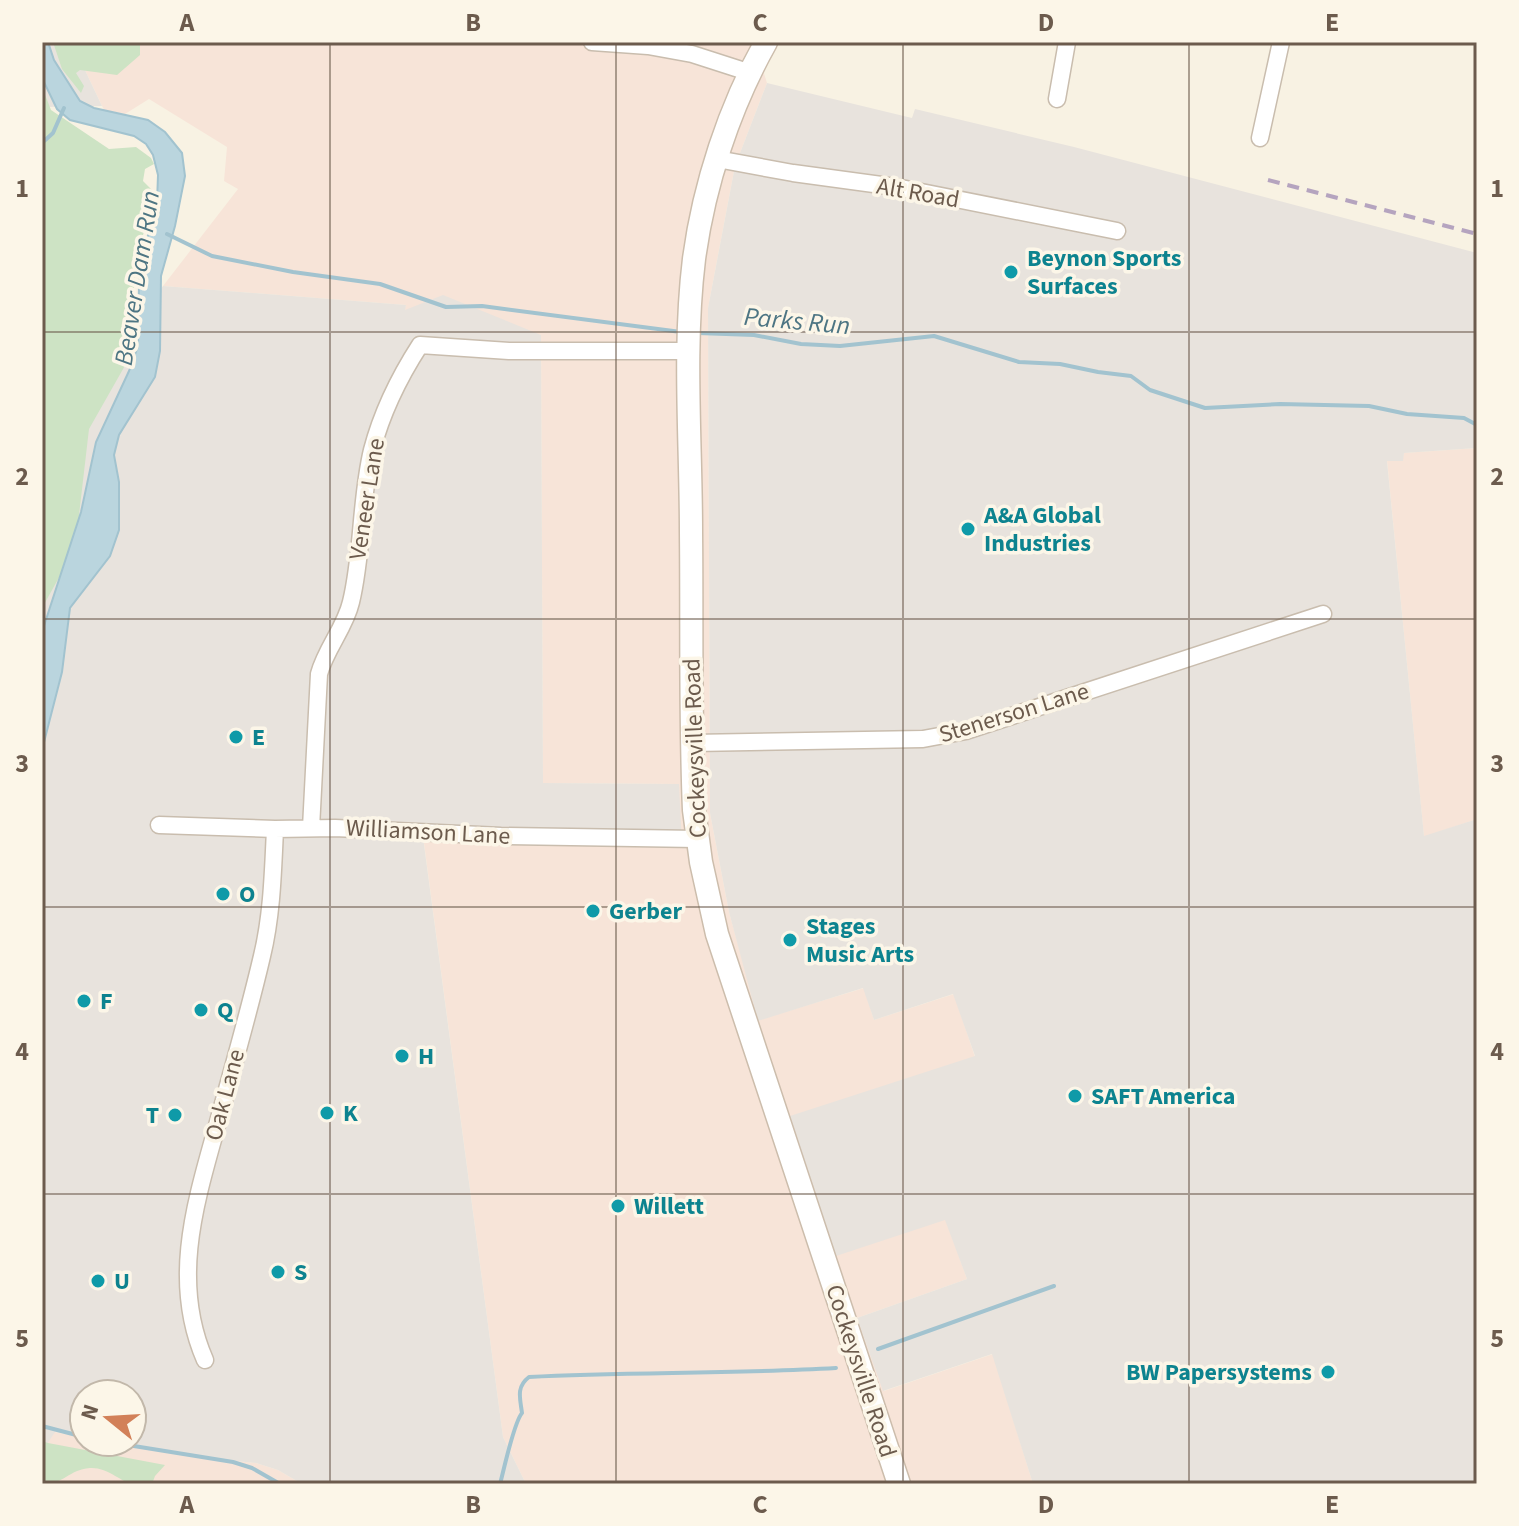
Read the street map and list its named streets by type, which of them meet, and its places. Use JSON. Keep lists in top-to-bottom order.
{
  "streets": {
    "street": [
      "Alt Road",
      "Veneer Lane",
      "Stenerson Lane",
      "Cockeysville Road",
      "Williamson Lane",
      "Oak Lane"
    ]
  },
  "crossings": [
    ["Alt Road", "Cockeysville Road"],
    ["Veneer Lane", "Cockeysville Road"],
    ["Veneer Lane", "Williamson Lane"],
    ["Stenerson Lane", "Cockeysville Road"],
    ["Cockeysville Road", "Williamson Lane"],
    ["Williamson Lane", "Oak Lane"]
  ],
  "water": ["Beaver Dam Run", "Parks Run"],
  "places": [
    "Beynon Sports Surfaces",
    "A&A Global Industries",
    "E",
    "O",
    "Gerber",
    "Stages Music Arts",
    "F",
    "Q",
    "H",
    "SAFT America",
    "K",
    "T",
    "Willett",
    "S",
    "U",
    "BW Papersystems"
  ],
  "north": "left",
  "grid": {
    "columns": [
      "A",
      "B",
      "C",
      "D",
      "E"
    ],
    "rows": [
      "1",
      "2",
      "3",
      "4",
      "5"
    ]
  }
}
